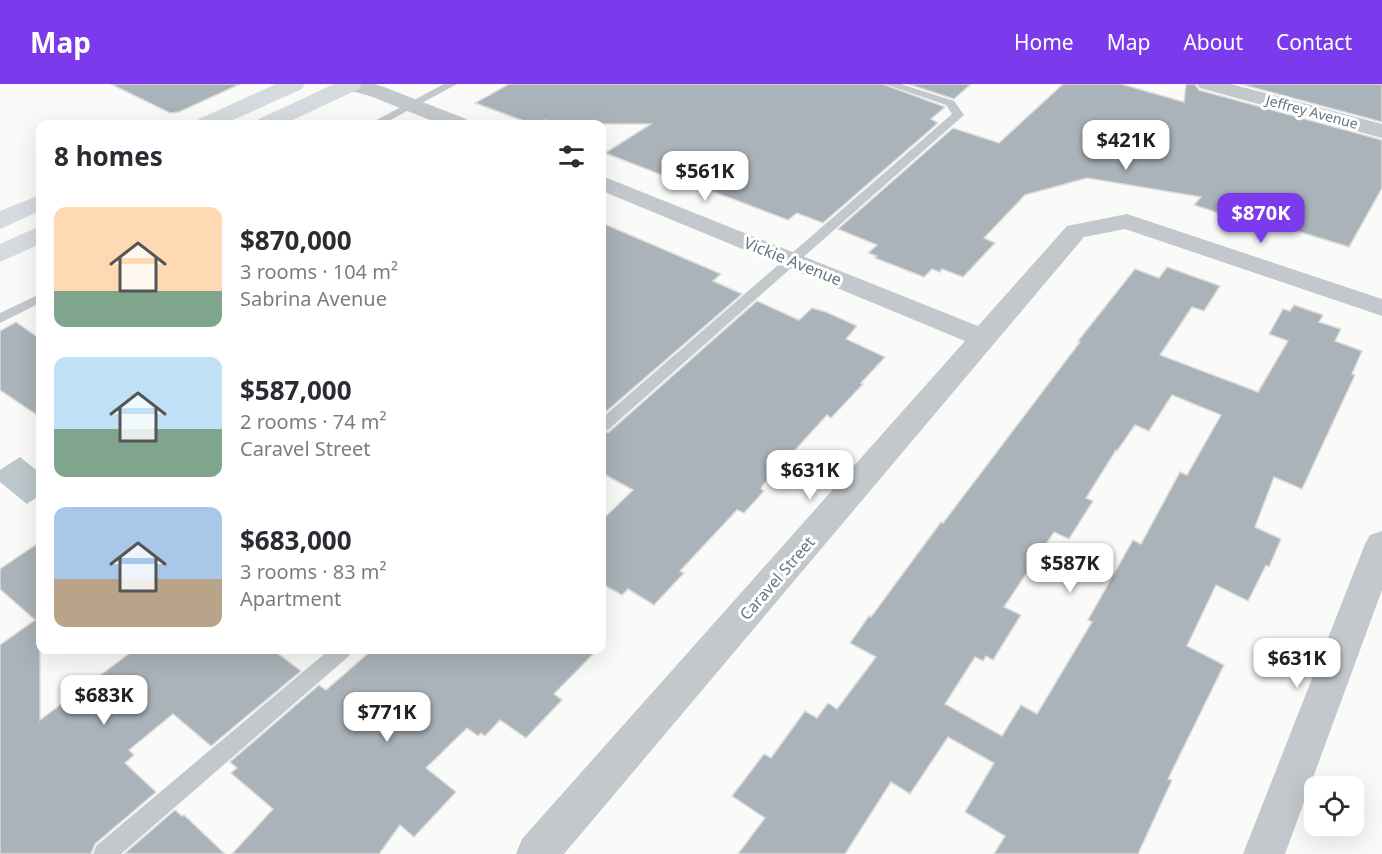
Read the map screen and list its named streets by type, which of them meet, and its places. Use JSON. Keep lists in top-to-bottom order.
{
  "streets": {
    "street": ["Jeffrey Avenue", "Vickie Avenue", "Caravel Street"]
  },
  "crossings": [
    ["Vickie Avenue", "Caravel Street"]
  ],
  "page": {
    "header": "Map",
    "nav": [
      "Home",
      "Map",
      "About",
      "Contact"
    ],
    "price": [
      "$421K",
      "$561K",
      "$870K",
      "$631K",
      "$587K",
      "$631K",
      "$683K",
      "$771K"
    ],
    "heading": "8 homes",
    "list": [
      {
        "name": "$870,000",
        "note": "3 rooms · 104 m² · Sabrina Avenue"
      },
      {
        "name": "$587,000",
        "note": "2 rooms · 74 m² · Caravel Street"
      },
      {
        "name": "$683,000",
        "note": "3 rooms · 83 m² · Apartment"
      }
    ]
  }
}
